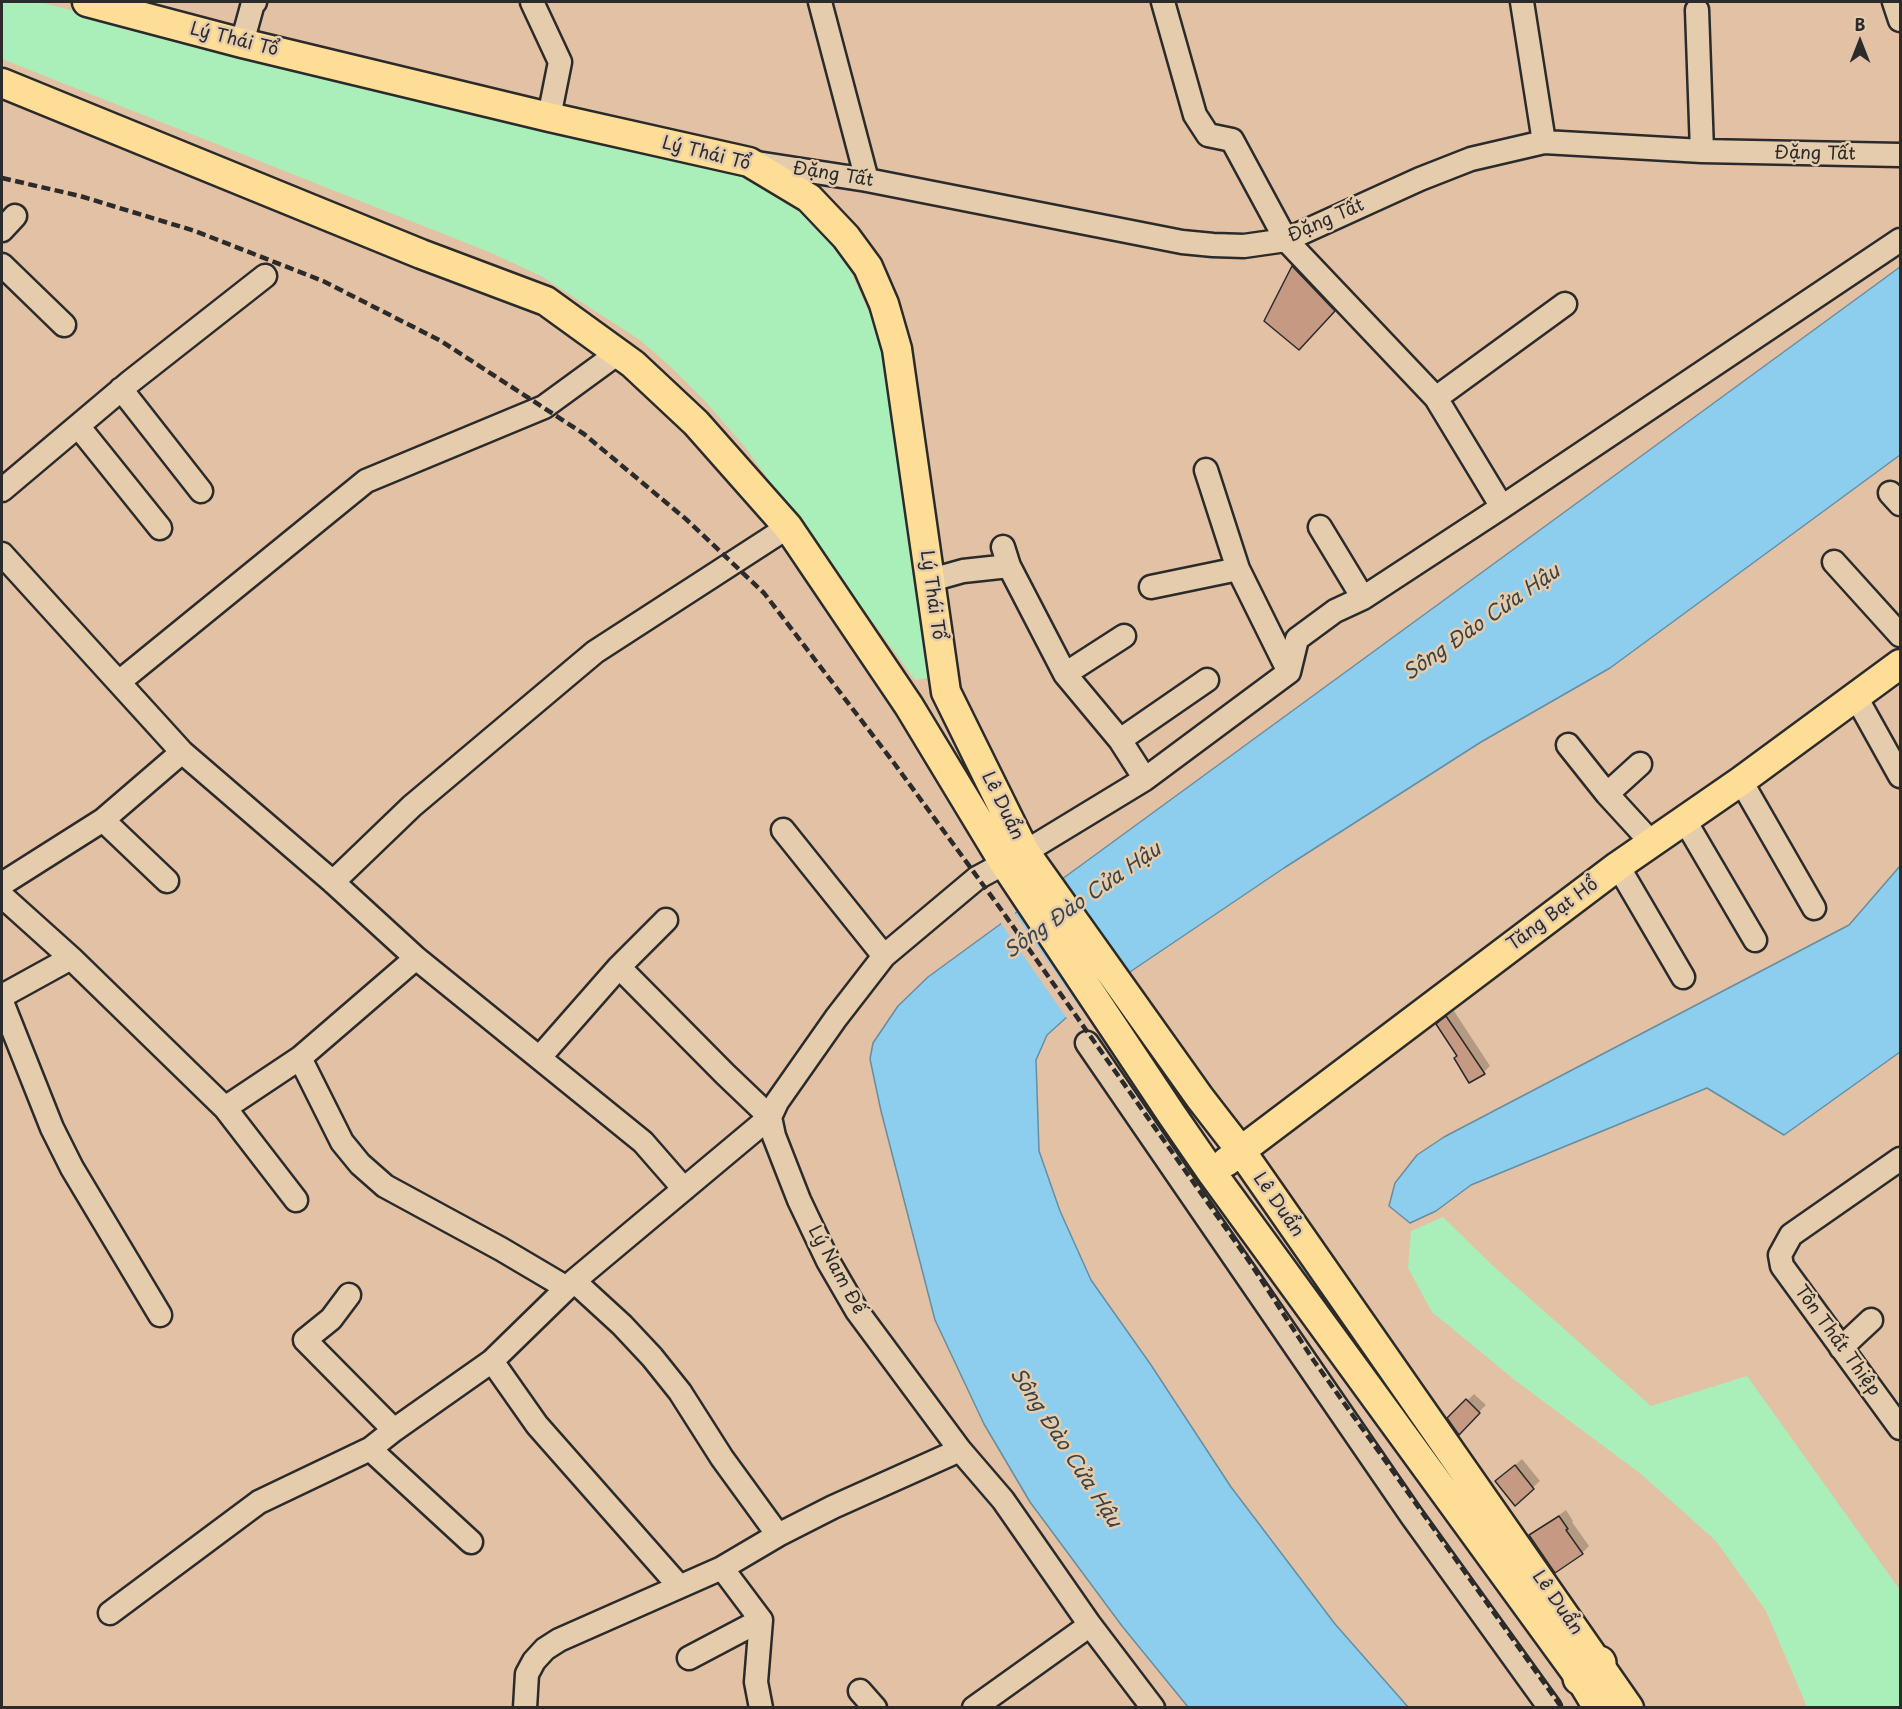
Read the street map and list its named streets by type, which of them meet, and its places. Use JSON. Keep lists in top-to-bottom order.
{
  "streets": {
    "main road": ["Lý Thái Tổ", "Lê Duẩn", "Tăng Bạt Hổ"],
    "street": ["Đặng Tất", "Lý Nam Đế", "Tôn Thất Thiệp"]
  },
  "crossings": [
    ["Lý Thái Tổ", "Đặng Tất"],
    ["Lý Thái Tổ", "Lê Duẩn"],
    ["Lê Duẩn", "Tăng Bạt Hổ"]
  ],
  "water": ["Sông Đào Cửa Hậu"],
  "north": "top"
}
